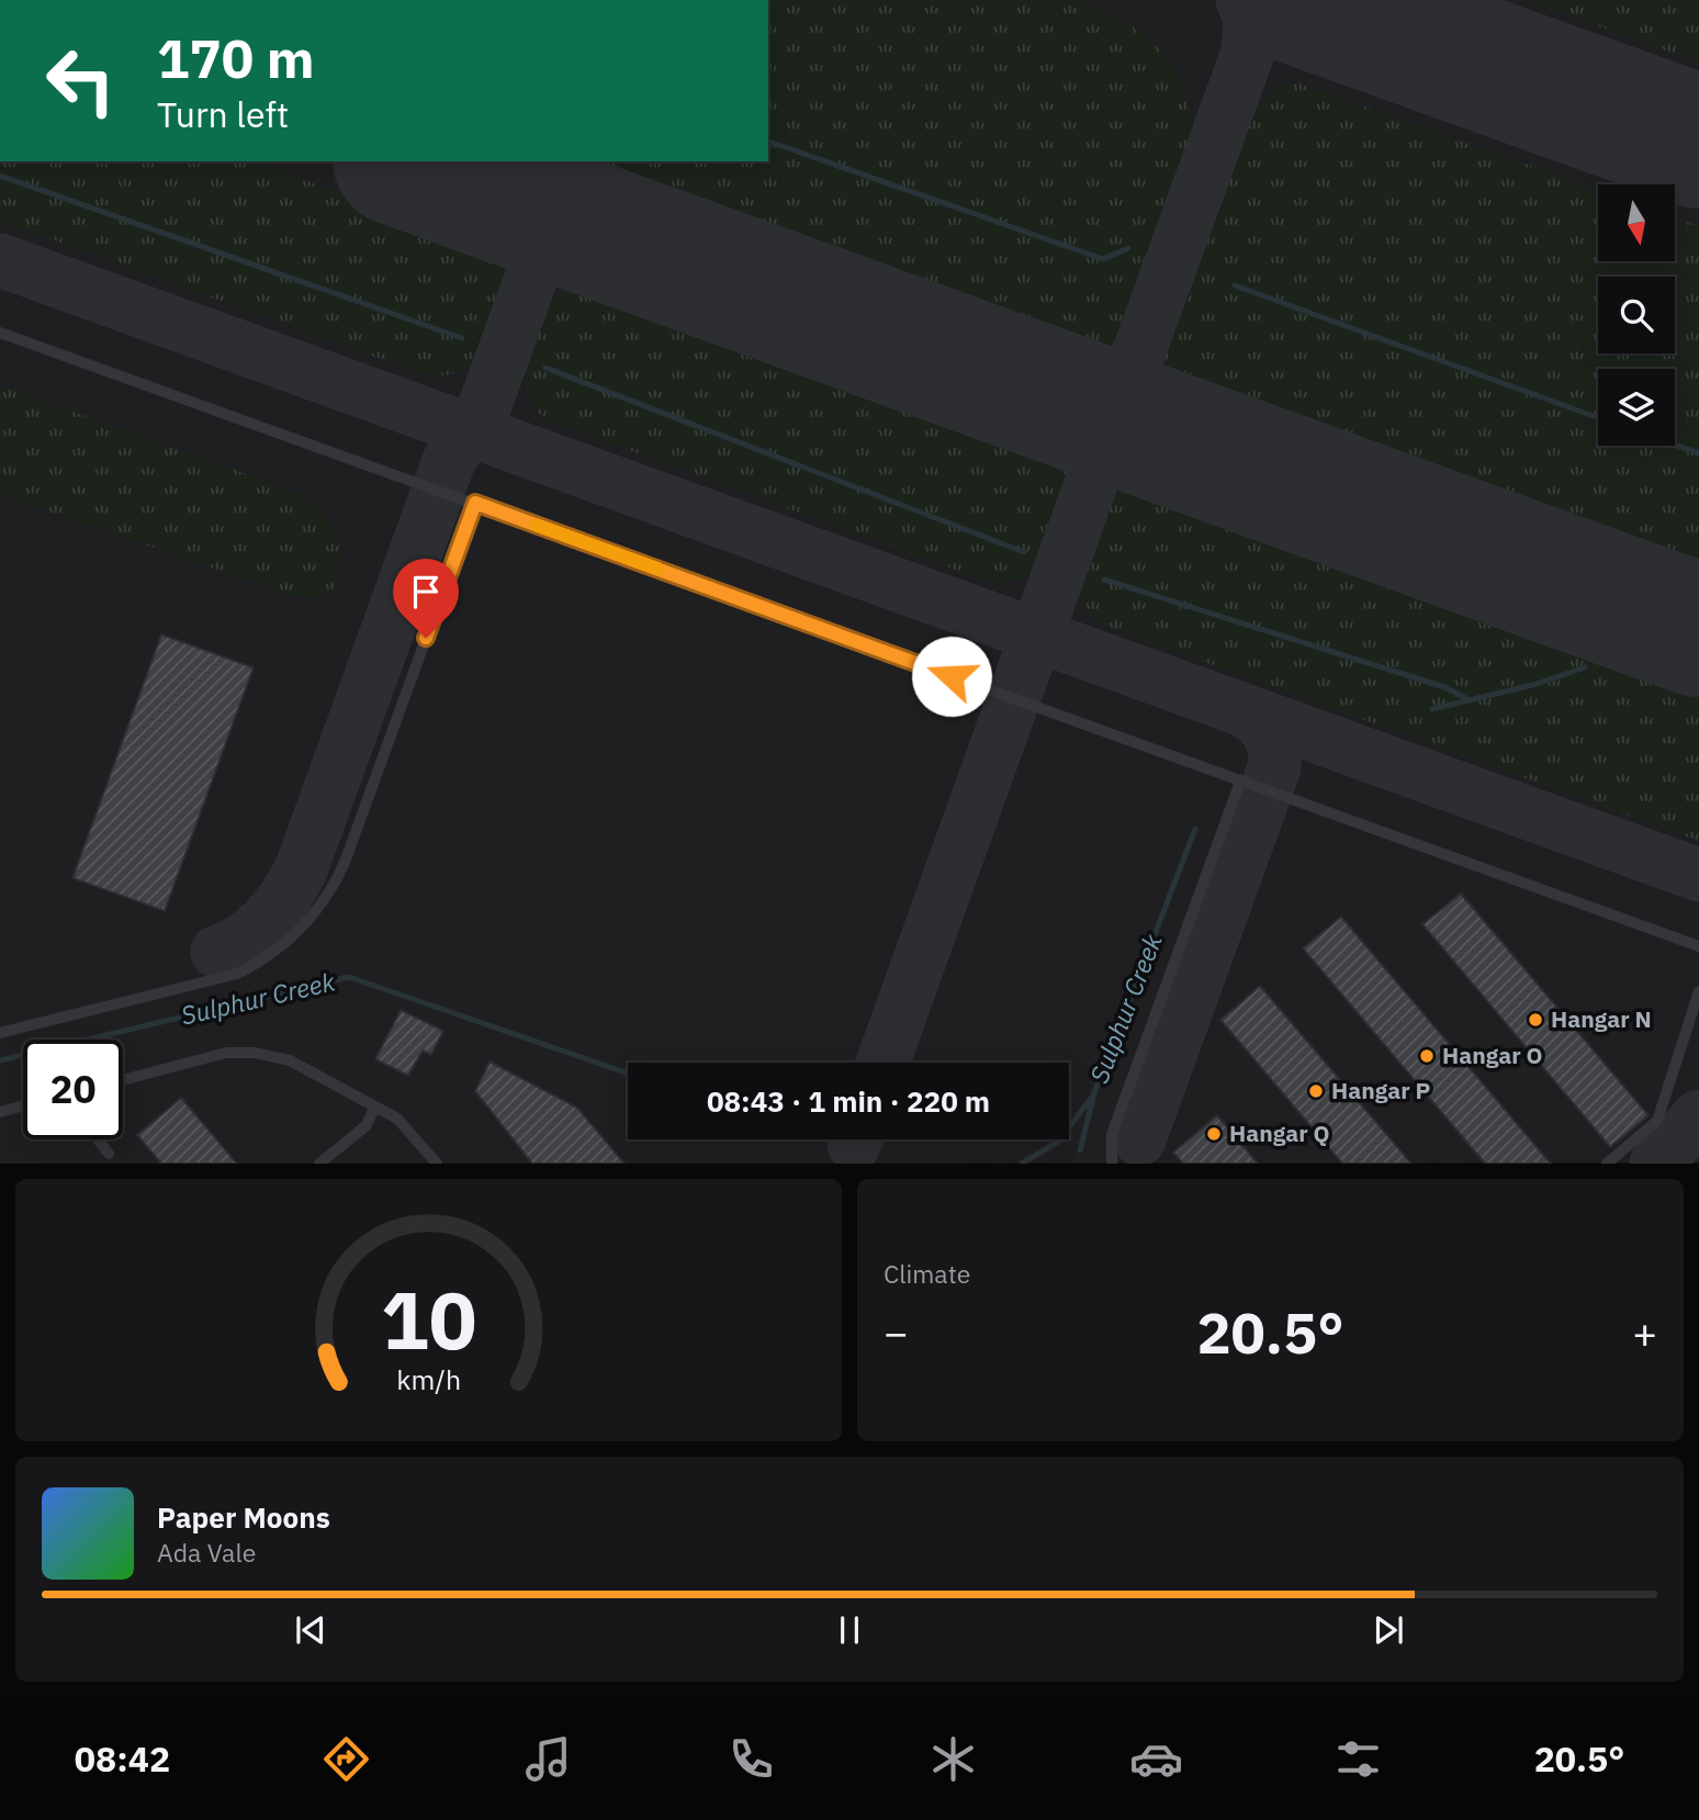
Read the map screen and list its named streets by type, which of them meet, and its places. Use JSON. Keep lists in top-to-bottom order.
{
  "water": ["Sulphur Creek"],
  "places": [
    "Hangar N",
    "Hangar O",
    "Hangar P",
    "Hangar Q"
  ],
  "north": "bottom",
  "page": {
    "turn": ["170 m", "Turn left"],
    "limit": "20",
    "trip": "08:43 · 1 min · 220 m",
    "tile": "Climate",
    "heat": ["−", "20.5°", "+"],
    "song": ["Paper Moons", "Ada Vale"],
    "tabs": ["08:42", "20.5°"],
    "gauge": ["10", "km/h"]
  }
}
